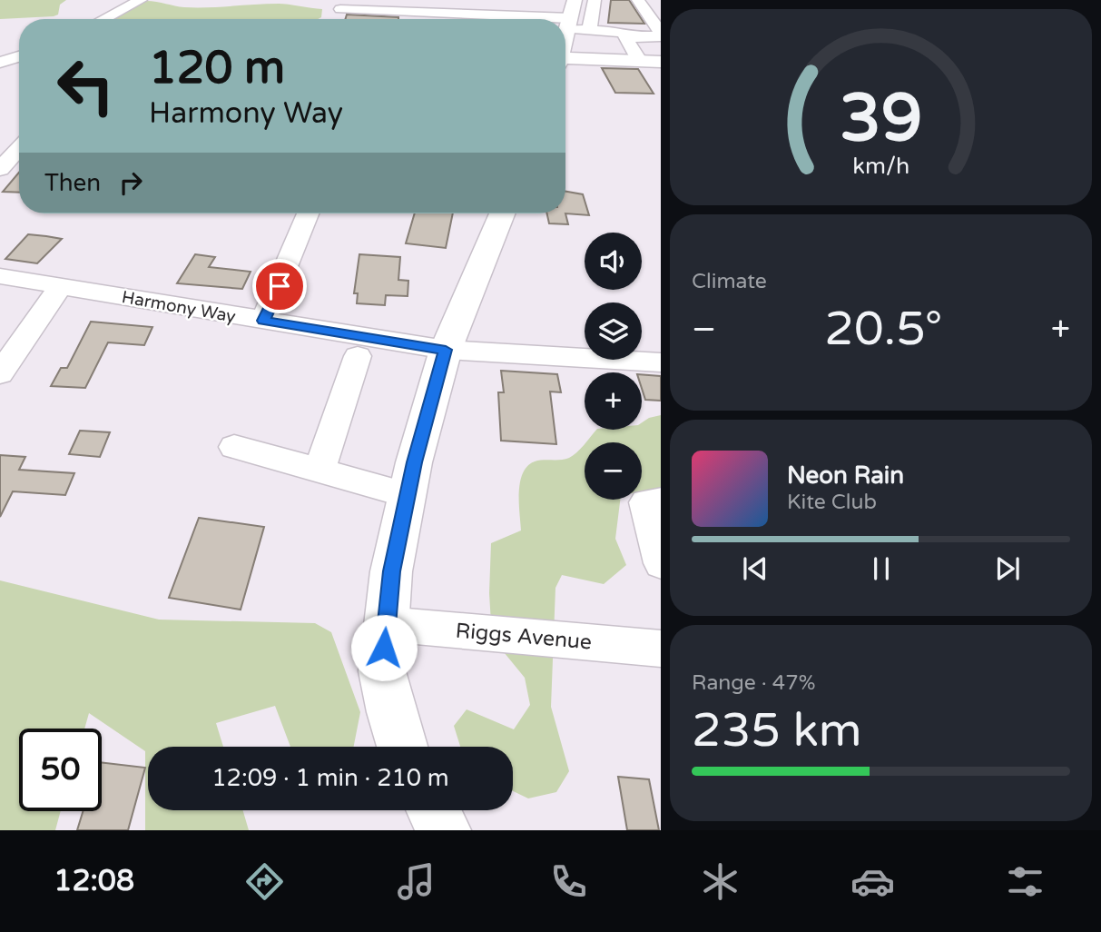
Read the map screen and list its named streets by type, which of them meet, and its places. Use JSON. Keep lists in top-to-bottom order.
{
  "streets": {
    "street": ["Harmony Way", "Riggs Avenue"]
  },
  "page": {
    "turn": ["120 m", "Harmony Way"],
    "then": "Then",
    "tile": [
      "Climate",
      ["Range · 47%", "235 km"]
    ],
    "map_buttons": ["+", "−"],
    "heat": ["−", "20.5°", "+"],
    "song": ["Neon Rain", "Kite Club"],
    "limit": "50",
    "trip": "12:09 · 1 min · 210 m",
    "tabs": "12:08",
    "gauge": ["39", "km/h"]
  }
}
